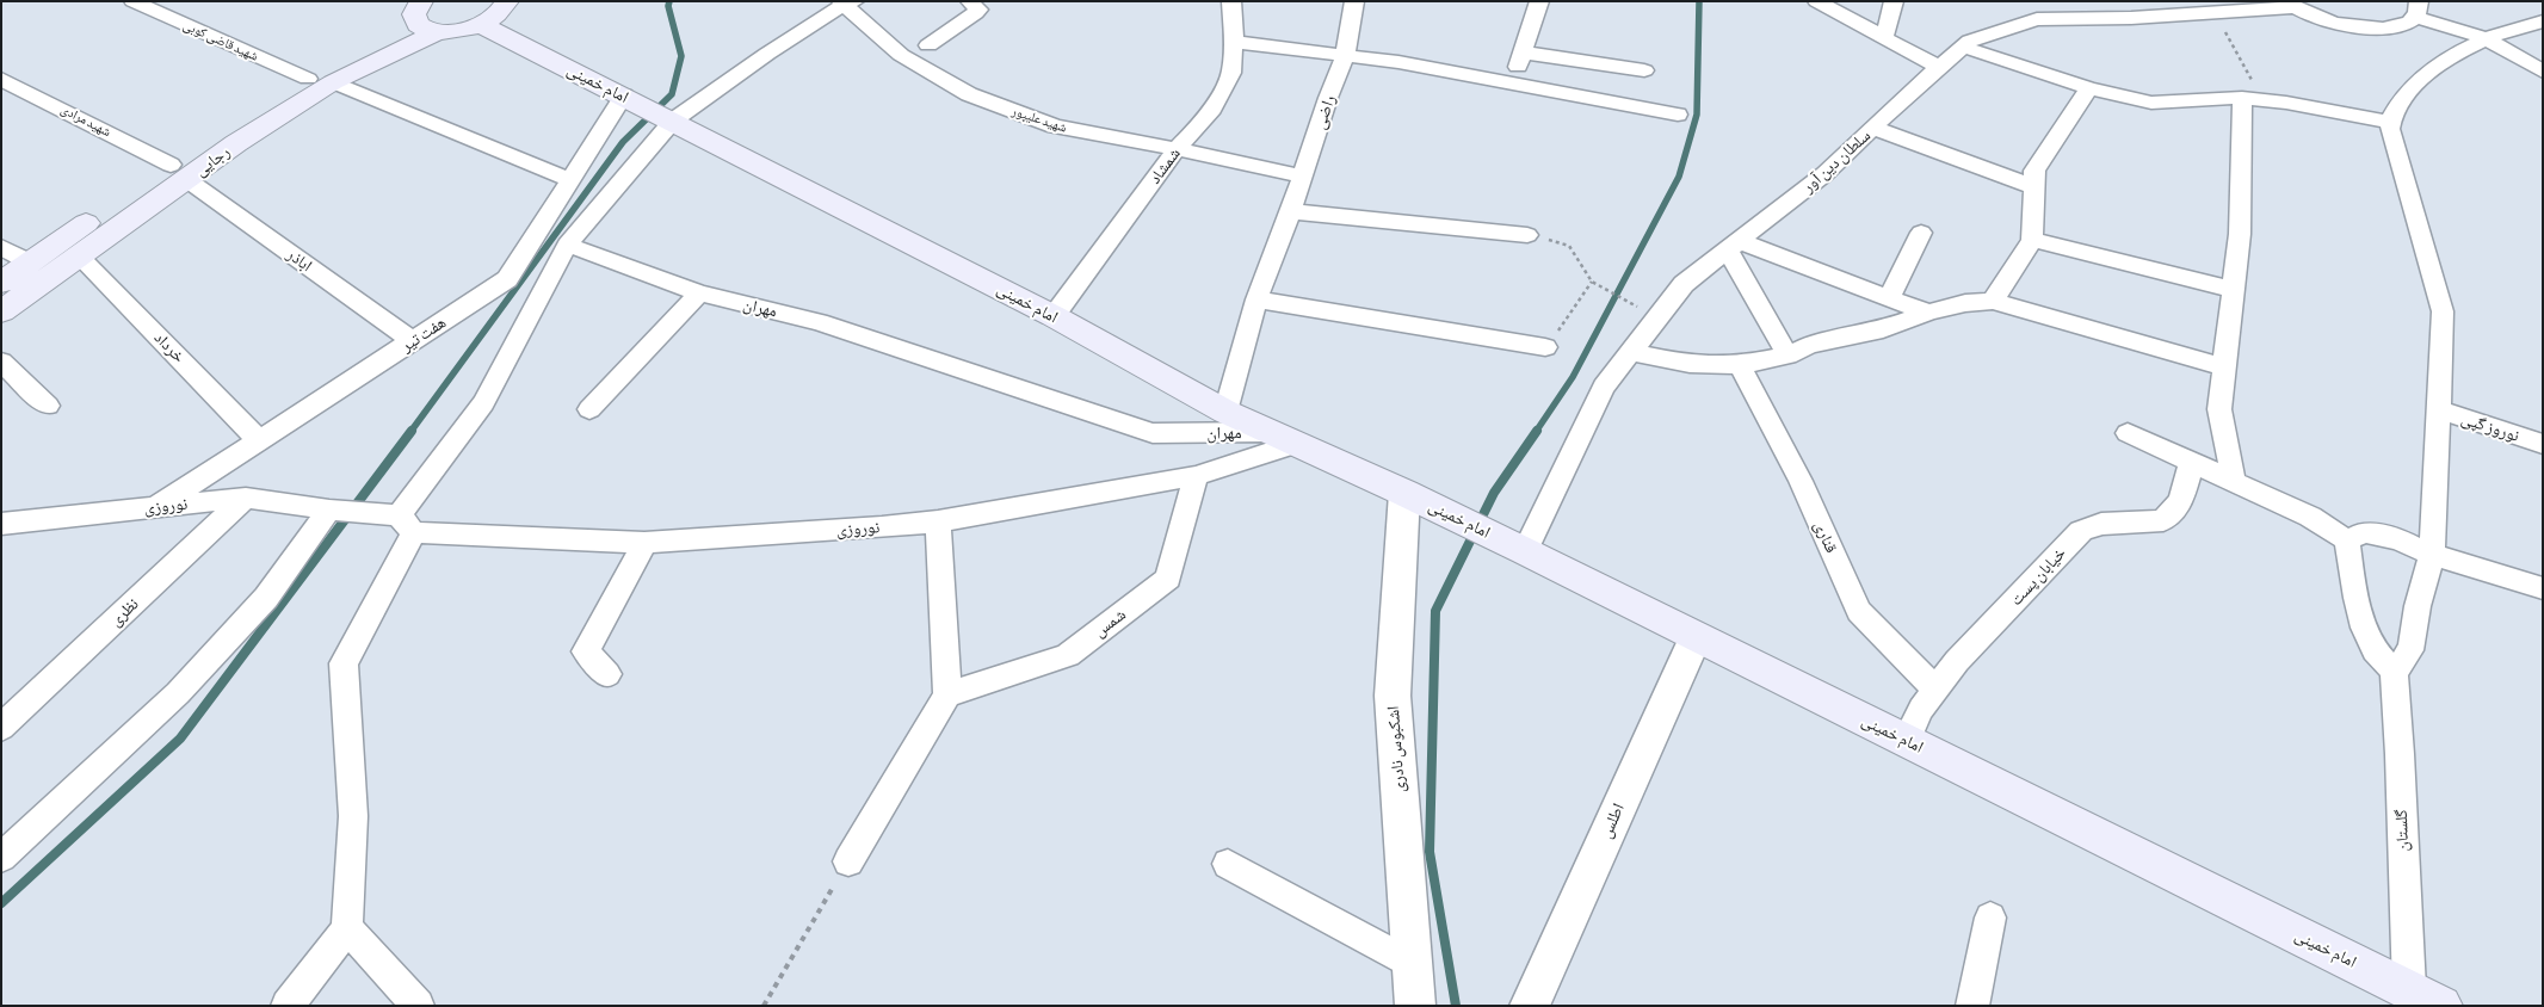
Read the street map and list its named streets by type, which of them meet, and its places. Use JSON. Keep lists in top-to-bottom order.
{
  "streets": {
    "main road": ["امام خمینی", "رجایی"],
    "street": [
      "شهید قاضی کوبی",
      "راضی",
      "شهید علیپور",
      "شهید مرادی",
      "سلطان دین آور",
      "شمشاد",
      "اباذر",
      "مهران",
      "هفت تیر",
      "خرداد",
      "نوروز گپی",
      "نوروزی",
      "قناری",
      "خیابان پست",
      "نظری",
      "شمس",
      "اشکبوس نادری",
      "اطلس",
      "گلستان"
    ]
  },
  "crossings": [
    ["شهید قاضی کوبی", "رجایی"],
    ["شهید قاضی کوبی", "هفت تیر"],
    ["امام خمینی", "راضی"],
    ["امام خمینی", "سلطان دین آور"],
    ["امام خمینی", "شمشاد"],
    ["امام خمینی", "مهران"],
    ["امام خمینی", "هفت تیر"],
    ["امام خمینی", "نوروزی"],
    ["امام خمینی", "خیابان پست"],
    ["امام خمینی", "اشکبوس نادری"],
    ["امام خمینی", "اطلس"],
    ["امام خمینی", "گلستان"],
    ["راضی", "شهید علیپور"],
    ["شهید علیپور", "شمشاد"],
    ["شهید مرادی", "رجایی"],
    ["شهید مرادی", "اباذر"],
    ["رجایی", "اباذر"],
    ["رجایی", "خرداد"],
    ["اباذر", "هفت تیر"],
    ["هفت تیر", "خرداد"],
    ["هفت تیر", "نوروزی"],
    ["نوروزی", "نظری"],
    ["نوروزی", "شمس"],
    ["قناری", "خیابان پست"]
  ]
}
